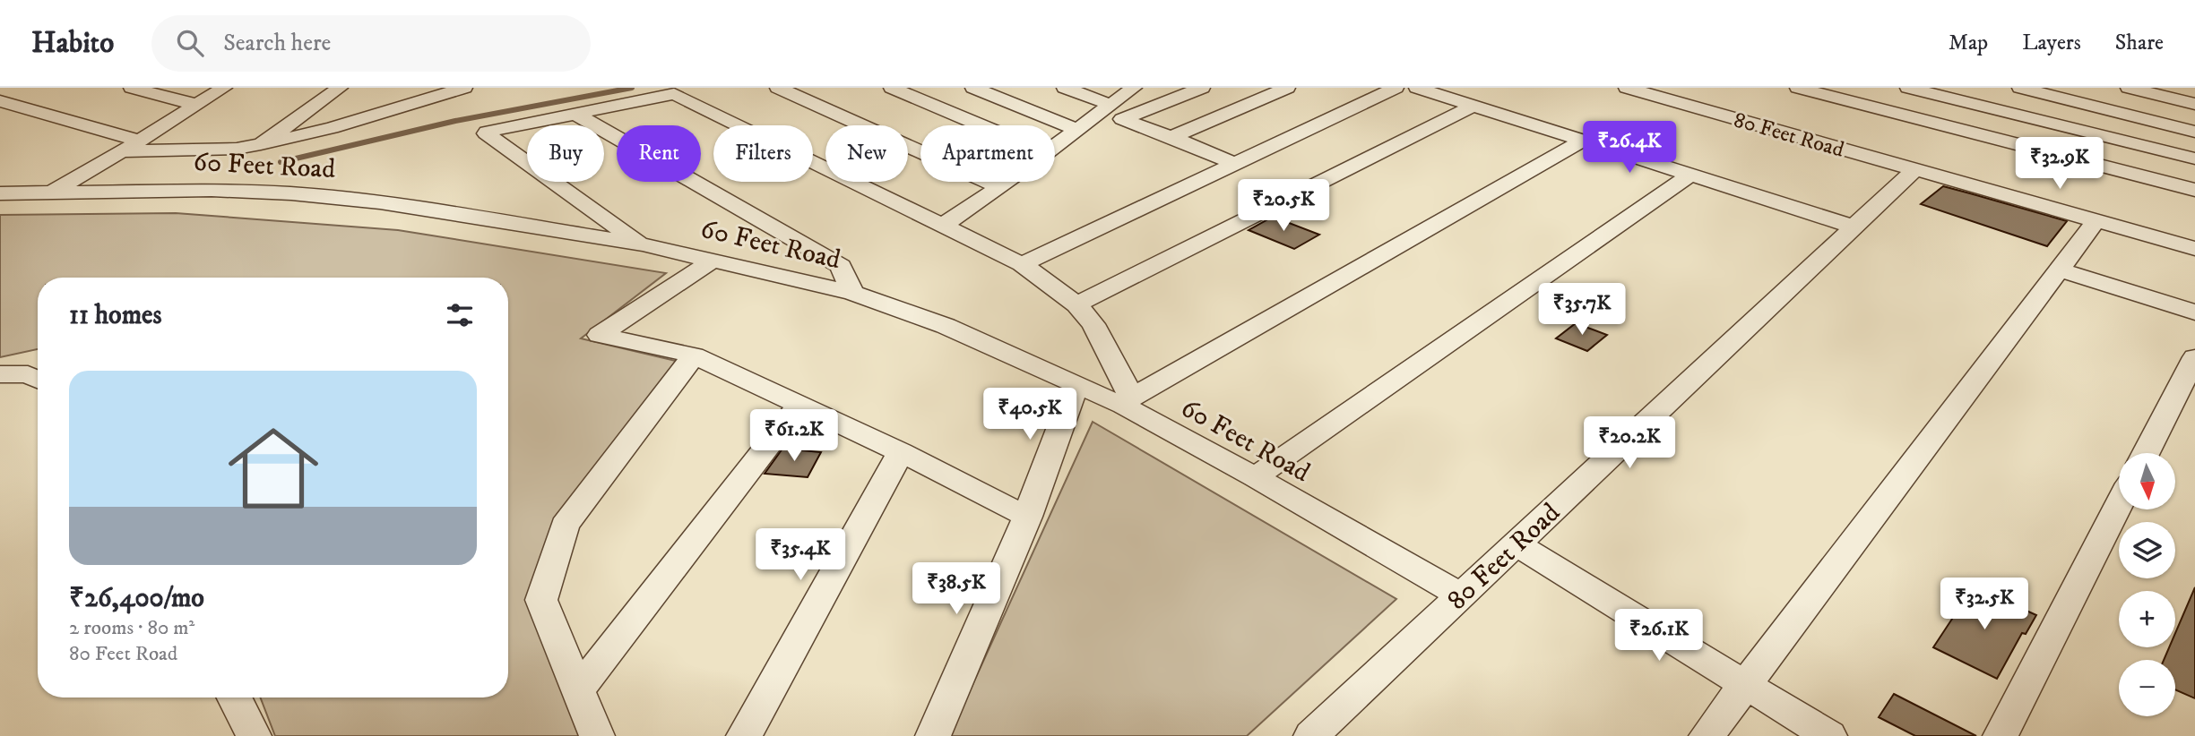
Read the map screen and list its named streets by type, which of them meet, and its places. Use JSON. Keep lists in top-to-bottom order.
{
  "streets": {
    "street": ["80 Feet Road", "60 Feet Road"]
  },
  "crossings": [
    ["80 Feet Road", "60 Feet Road"]
  ],
  "north": "bottom",
  "page": {
    "header": "Habito",
    "search": "Search here",
    "nav": ["Map", "Layers", "Share"],
    "price": [
      "₹26.4K",
      "₹32.9K",
      "₹20.5K",
      "₹35.7K",
      "₹40.5K",
      "₹61.2K",
      "₹20.2K",
      "₹35.4K",
      "₹38.5K",
      "₹32.5K",
      "₹26.1K"
    ],
    "chip": [
      "Buy",
      "Rent",
      "Filters",
      "New",
      "Apartment"
    ],
    "heading": "11 homes",
    "list": [
      {
        "name": "₹26,400/mo",
        "note": "2 rooms · 80 m² · 80 Feet Road"
      }
    ],
    "map_buttons": ["+", "−"]
  }
}
